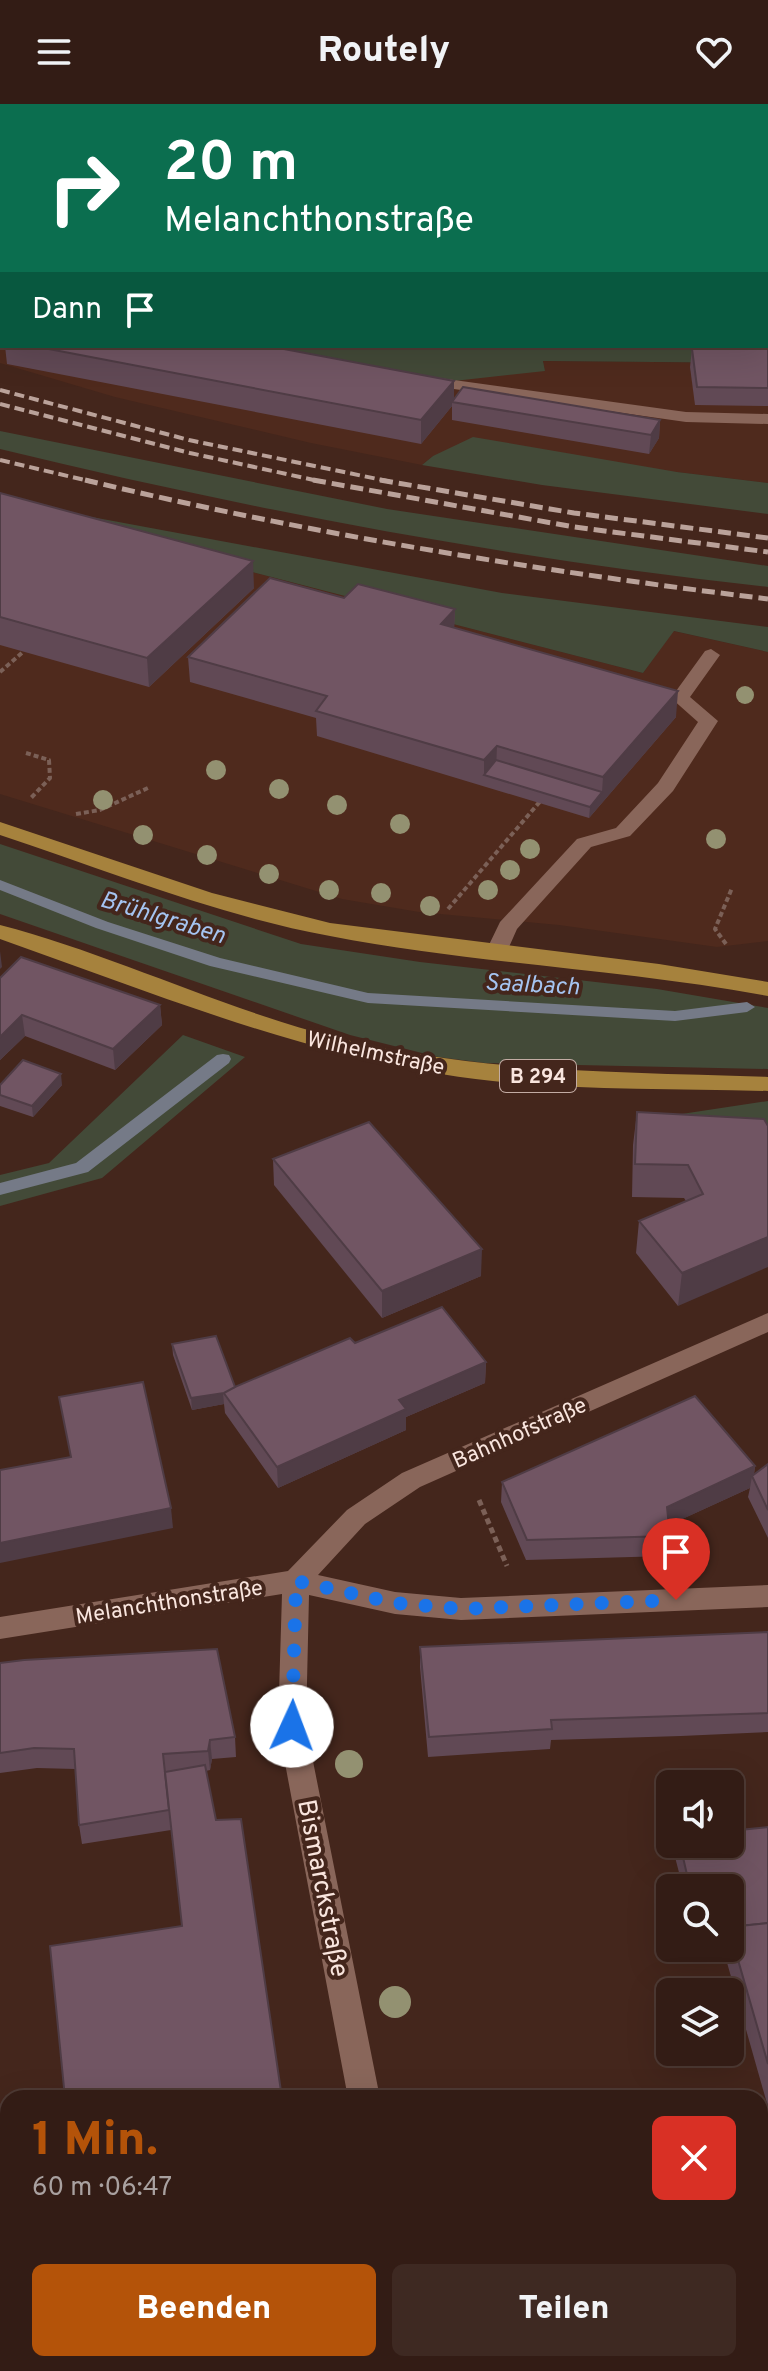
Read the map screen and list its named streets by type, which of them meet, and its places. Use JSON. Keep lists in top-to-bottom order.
{
  "streets": {
    "main road": ["Wilhelmstraße", "B 294"],
    "street": ["Bahnhofstraße", "Melanchthonstraße", "Bismarckstraße"]
  },
  "crossings": [
    ["Bahnhofstraße", "Melanchthonstraße"],
    ["Bahnhofstraße", "Bismarckstraße"],
    ["Melanchthonstraße", "Bismarckstraße"]
  ],
  "water": ["Brühlgraben", "Saalbach"],
  "page": {
    "header": "Routely",
    "turn": ["20 m", "Melanchthonstraße"],
    "then": "Dann",
    "heading": ["1 Min.", "60 m · 06:47"],
    "buttons": ["Beenden", "Teilen"]
  }
}
